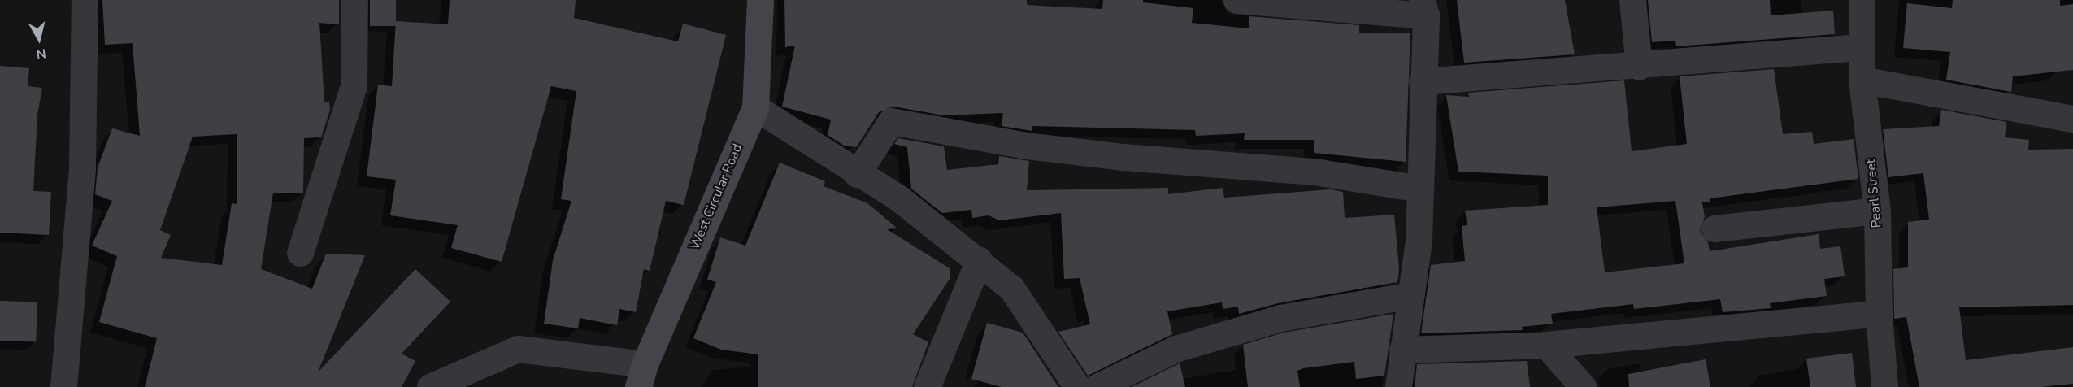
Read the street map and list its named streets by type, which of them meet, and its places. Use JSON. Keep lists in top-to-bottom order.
{
  "streets": {
    "street": ["Pearl Street", "West Circular Road"]
  },
  "north": "bottom"
}
